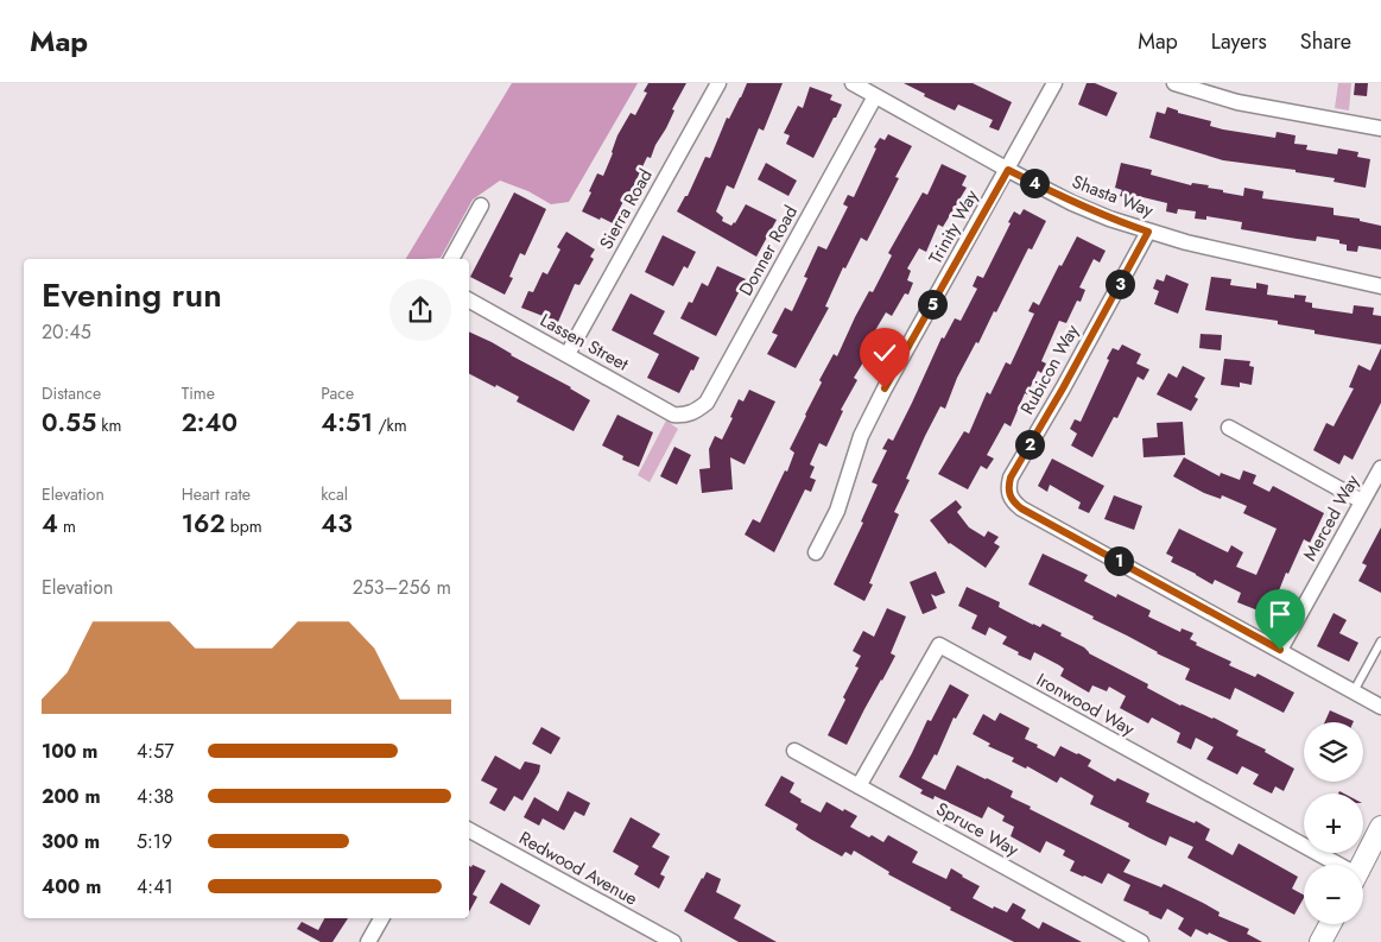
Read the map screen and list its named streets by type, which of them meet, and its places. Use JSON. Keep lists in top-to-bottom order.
{
  "streets": {
    "street": [
      "Shasta Way",
      "Sierra Road",
      "Trinity Way",
      "Donner Road",
      "Lassen Street",
      "Rubicon Way",
      "Merced Way",
      "Ironwood Way",
      "Spruce Way",
      "Redwood Avenue"
    ]
  },
  "crossings": [
    ["Shasta Way", "Trinity Way"],
    ["Shasta Way", "Donner Road"],
    ["Shasta Way", "Rubicon Way"],
    ["Sierra Road", "Lassen Street"],
    ["Donner Road", "Lassen Street"],
    ["Rubicon Way", "Merced Way"],
    ["Ironwood Way", "Spruce Way"]
  ],
  "page": {
    "header": "Map",
    "nav": ["Map", "Layers", "Share"],
    "pins": [
      "4",
      "3",
      "5",
      "2",
      "1"
    ],
    "heading": ["Evening run", "20:45"],
    "stats": [
      ["Distance", "0.55 km"],
      ["Time", "2:40"],
      ["Pace", "4:51 /km"],
      ["Elevation", "4 m"],
      ["Heart rate", "162 bpm"],
      ["kcal", "43"]
    ],
    "chart": ["Elevation", "253–256 m"],
    "map_buttons": ["+", "−"],
    "list": [
      {
        "name": "100 m",
        "note": "4:57"
      },
      {
        "name": "200 m",
        "note": "4:38"
      },
      {
        "name": "300 m",
        "note": "5:19"
      },
      {
        "name": "400 m",
        "note": "4:41"
      }
    ]
  }
}
